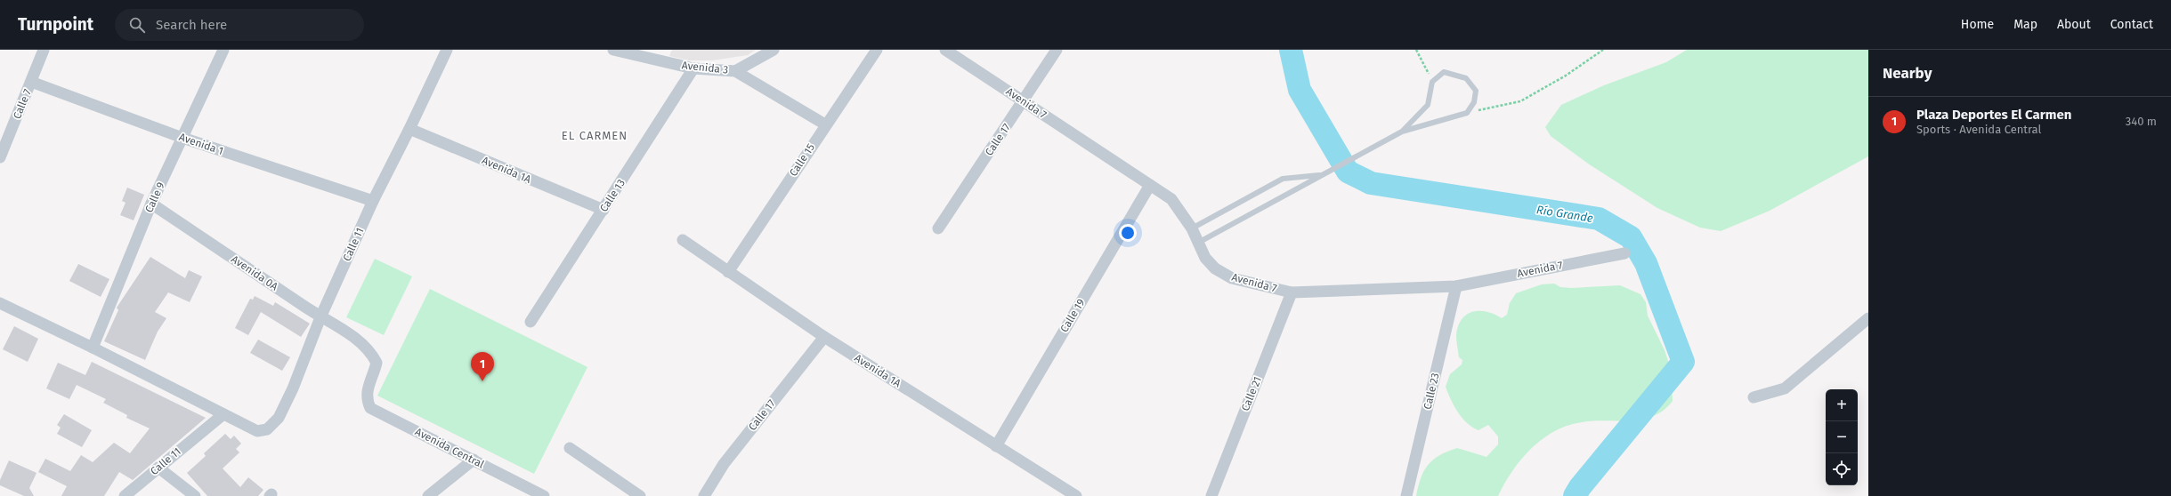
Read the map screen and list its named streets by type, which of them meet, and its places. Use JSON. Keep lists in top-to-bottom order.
{
  "streets": {
    "street": [
      "Avenida 3",
      "Avenida 7",
      "Calle 7",
      "Calle 17",
      "Avenida 1",
      "Calle 15",
      "Avenida 1A",
      "Calle 13",
      "Calle 9",
      "Calle 11",
      "Avenida 0A",
      "Calle 19",
      "Calle 23",
      "Calle 21",
      "Avenida Central"
    ]
  },
  "crossings": [
    ["Avenida 3", "Calle 15"],
    ["Avenida 3", "Calle 13"],
    ["Avenida 7", "Calle 17"],
    ["Avenida 7", "Calle 19"],
    ["Avenida 7", "Calle 23"],
    ["Avenida 7", "Calle 21"],
    ["Calle 7", "Avenida 1"],
    ["Calle 17", "Avenida 1A"],
    ["Avenida 1", "Calle 9"],
    ["Avenida 1", "Calle 11"],
    ["Calle 15", "Avenida 1A"],
    ["Avenida 1A", "Calle 13"],
    ["Avenida 1A", "Calle 11"],
    ["Avenida 1A", "Calle 19"],
    ["Calle 9", "Avenida 0A"],
    ["Calle 11", "Avenida 0A"],
    ["Avenida 0A", "Avenida Central"]
  ],
  "districts": ["EL CARMEN"],
  "water": ["Río Grande"],
  "page": {
    "header": "Turnpoint",
    "search": "Search here",
    "nav": [
      "Home",
      "Map",
      "About",
      "Contact"
    ],
    "heading": "Nearby",
    "list": [
      {
        "mark": "1",
        "name": "Plaza Deportes El Carmen",
        "note": "Sports · Avenida Central",
        "value": "340 m"
      }
    ],
    "pins": "1",
    "map_buttons": ["+", "−"]
  }
}
